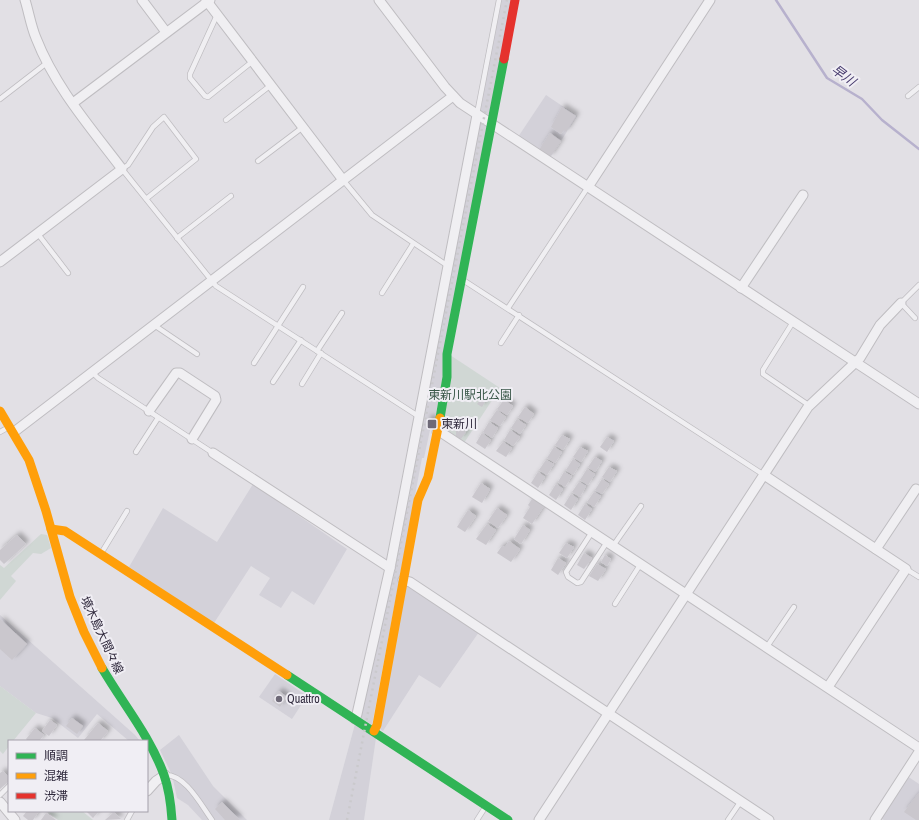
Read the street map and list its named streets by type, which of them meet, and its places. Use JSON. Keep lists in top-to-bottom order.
{
  "streets": {
    "street": ["境木島大間々線"]
  },
  "water": ["早川"],
  "parks": ["東新川駅北公園"],
  "places": {
    "transit": ["東新川"],
    "other": ["Quattro"]
  },
  "legend": ["順調", "混雑", "渋滞"]
}
